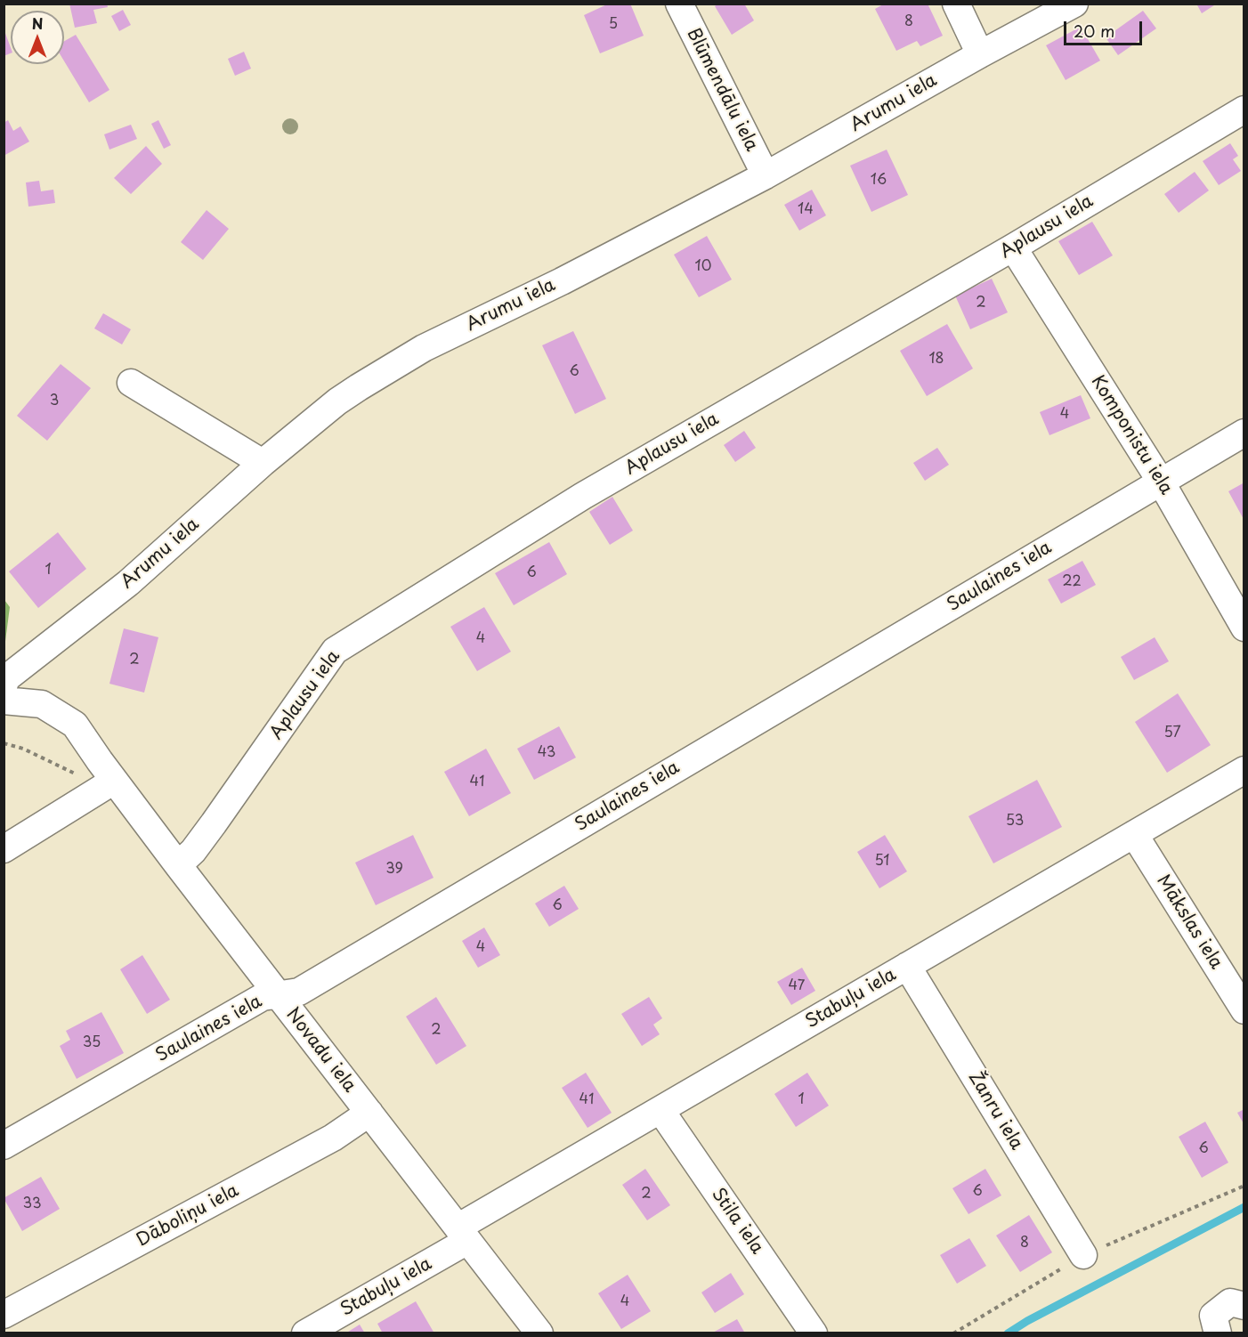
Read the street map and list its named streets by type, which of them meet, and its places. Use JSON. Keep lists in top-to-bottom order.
{
  "streets": {
    "street": [
      "Blūmendālu iela",
      "Arumu iela",
      "Aplausu iela",
      "Komponistu iela",
      "Saulaines iela",
      "Mākslas iela",
      "Stabuļu iela",
      "Novadu iela",
      "Žanru iela",
      "Dāboliņu iela",
      "Stila iela"
    ]
  },
  "crossings": [
    ["Blūmendālu iela", "Arumu iela"],
    ["Aplausu iela", "Komponistu iela"],
    ["Aplausu iela", "Novadu iela"],
    ["Komponistu iela", "Saulaines iela"],
    ["Saulaines iela", "Novadu iela"],
    ["Mākslas iela", "Stabuļu iela"],
    ["Stabuļu iela", "Novadu iela"],
    ["Stabuļu iela", "Žanru iela"],
    ["Stabuļu iela", "Stila iela"],
    ["Novadu iela", "Dāboliņu iela"]
  ],
  "house_numbers": [
    "8",
    "5",
    "16",
    "14",
    "10",
    "2",
    "18",
    "6",
    "3",
    "4",
    "1",
    "6",
    "22",
    "4",
    "2",
    "57",
    "43",
    "41",
    "53",
    "51",
    "39",
    "6",
    "4",
    "47",
    "2",
    "35",
    "41",
    "1",
    "6",
    "6",
    "2",
    "33",
    "8",
    "4"
  ],
  "scale_bar": "20 m",
  "north": "top"
}
